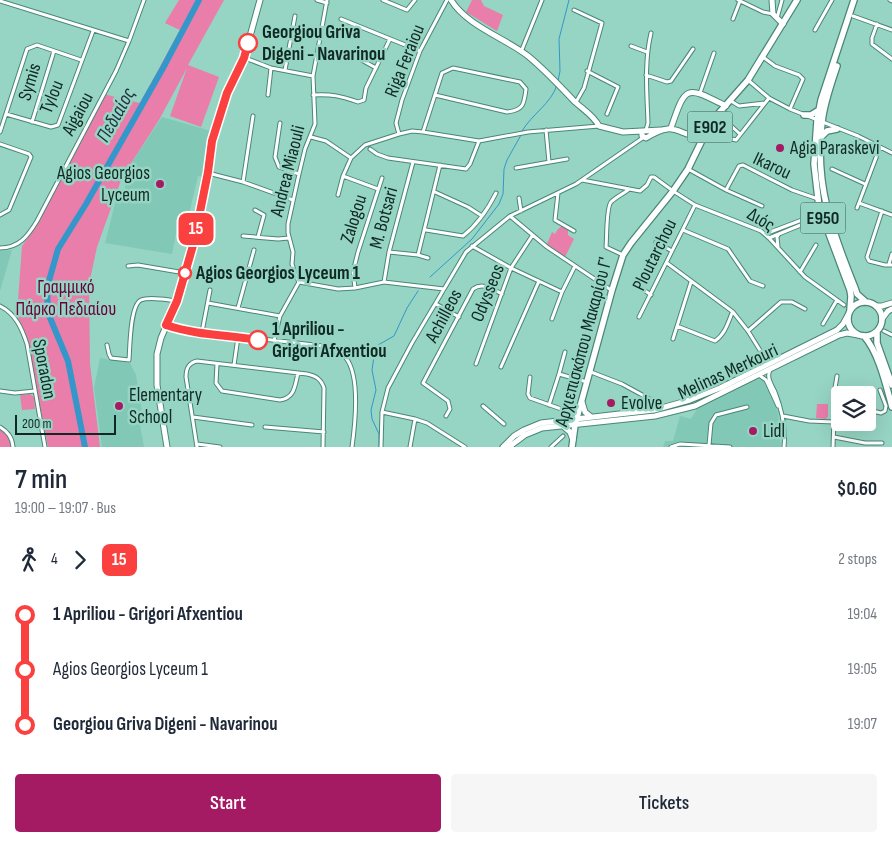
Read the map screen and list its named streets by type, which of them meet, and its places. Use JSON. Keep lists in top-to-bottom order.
{
  "streets": {
    "main road": ["E902", "E950", "Αρχιεπισκόπου Μακαρίου Γ'"],
    "street": [
      "Riga Feraiou",
      "Symis",
      "Tylou",
      "Aigaiou",
      "Ikarou",
      "Andrea Miaouli",
      "M. Botsari",
      "Zalogou",
      "Διός",
      "Ploutarchou",
      "Odysseos",
      "Achilleos",
      "Sporadon",
      "Melinas Merkouri"
    ]
  },
  "crossings": [
    ["Symis", "Tylou"],
    ["Ikarou", "E950"],
    ["E950", "Melinas Merkouri"],
    ["Διός", "Ploutarchou"],
    ["Διός", "Αρχιεπισκόπου Μακαρίου Γ'"],
    ["Odysseos", "Achilleos"],
    ["Αρχιεπισκόπου Μακαρίου Γ'", "Melinas Merkouri"]
  ],
  "water": ["Πεδιαίος"],
  "parks": ["Γραμμικό Πάρκο Πεδιαίου"],
  "places": [
    "Georgiou Griva Digeni - Navarinou",
    "Agia Paraskevi",
    "Agios Georgios Lyceum",
    "Agios Georgios Lyceum 1",
    "1 Apriliou - Grigori Afxentiou",
    "Evolve",
    "Elementary School",
    "Lidl"
  ],
  "lines": ["bus line 15"],
  "scale_bar": "200 m",
  "page": {
    "on_map": "15",
    "scale": "200 m",
    "heading": ["7 min", "19:00 – 19:07 · Bus", "$0.60"],
    "legs": ["4", "15", "2 stops"],
    "list": [
      {
        "name": "1 Apriliou - Grigori Afxentiou",
        "value": "19:04"
      },
      {
        "name": "Agios Georgios Lyceum 1",
        "value": "19:05"
      },
      {
        "name": "Georgiou Griva Digeni - Navarinou",
        "value": "19:07"
      }
    ],
    "buttons": ["Start", "Tickets"]
  }
}
